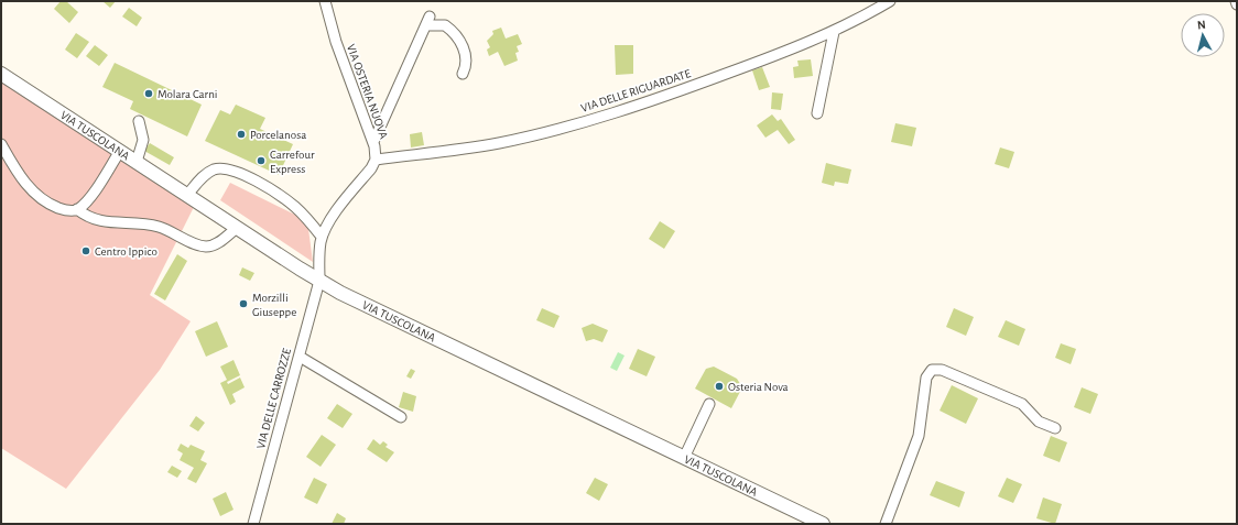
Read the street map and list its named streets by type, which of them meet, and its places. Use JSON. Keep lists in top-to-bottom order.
{
  "streets": {
    "main road": ["VIA TUSCOLANA"],
    "street": ["VIA DELLE RIGUARDATE", "VIA OSTERIA NUOVA", "VIA DELLE CARROZZE"]
  },
  "crossings": [
    ["VIA DELLE RIGUARDATE", "VIA OSTERIA NUOVA"],
    ["VIA TUSCOLANA", "VIA DELLE CARROZZE"]
  ],
  "places": [
    "Molara Carni",
    "Porcelanosa",
    "Carrefour Express",
    "Centro Ippico",
    "Morzilli Giuseppe",
    "Osteria Nova"
  ],
  "north": "top"
}
